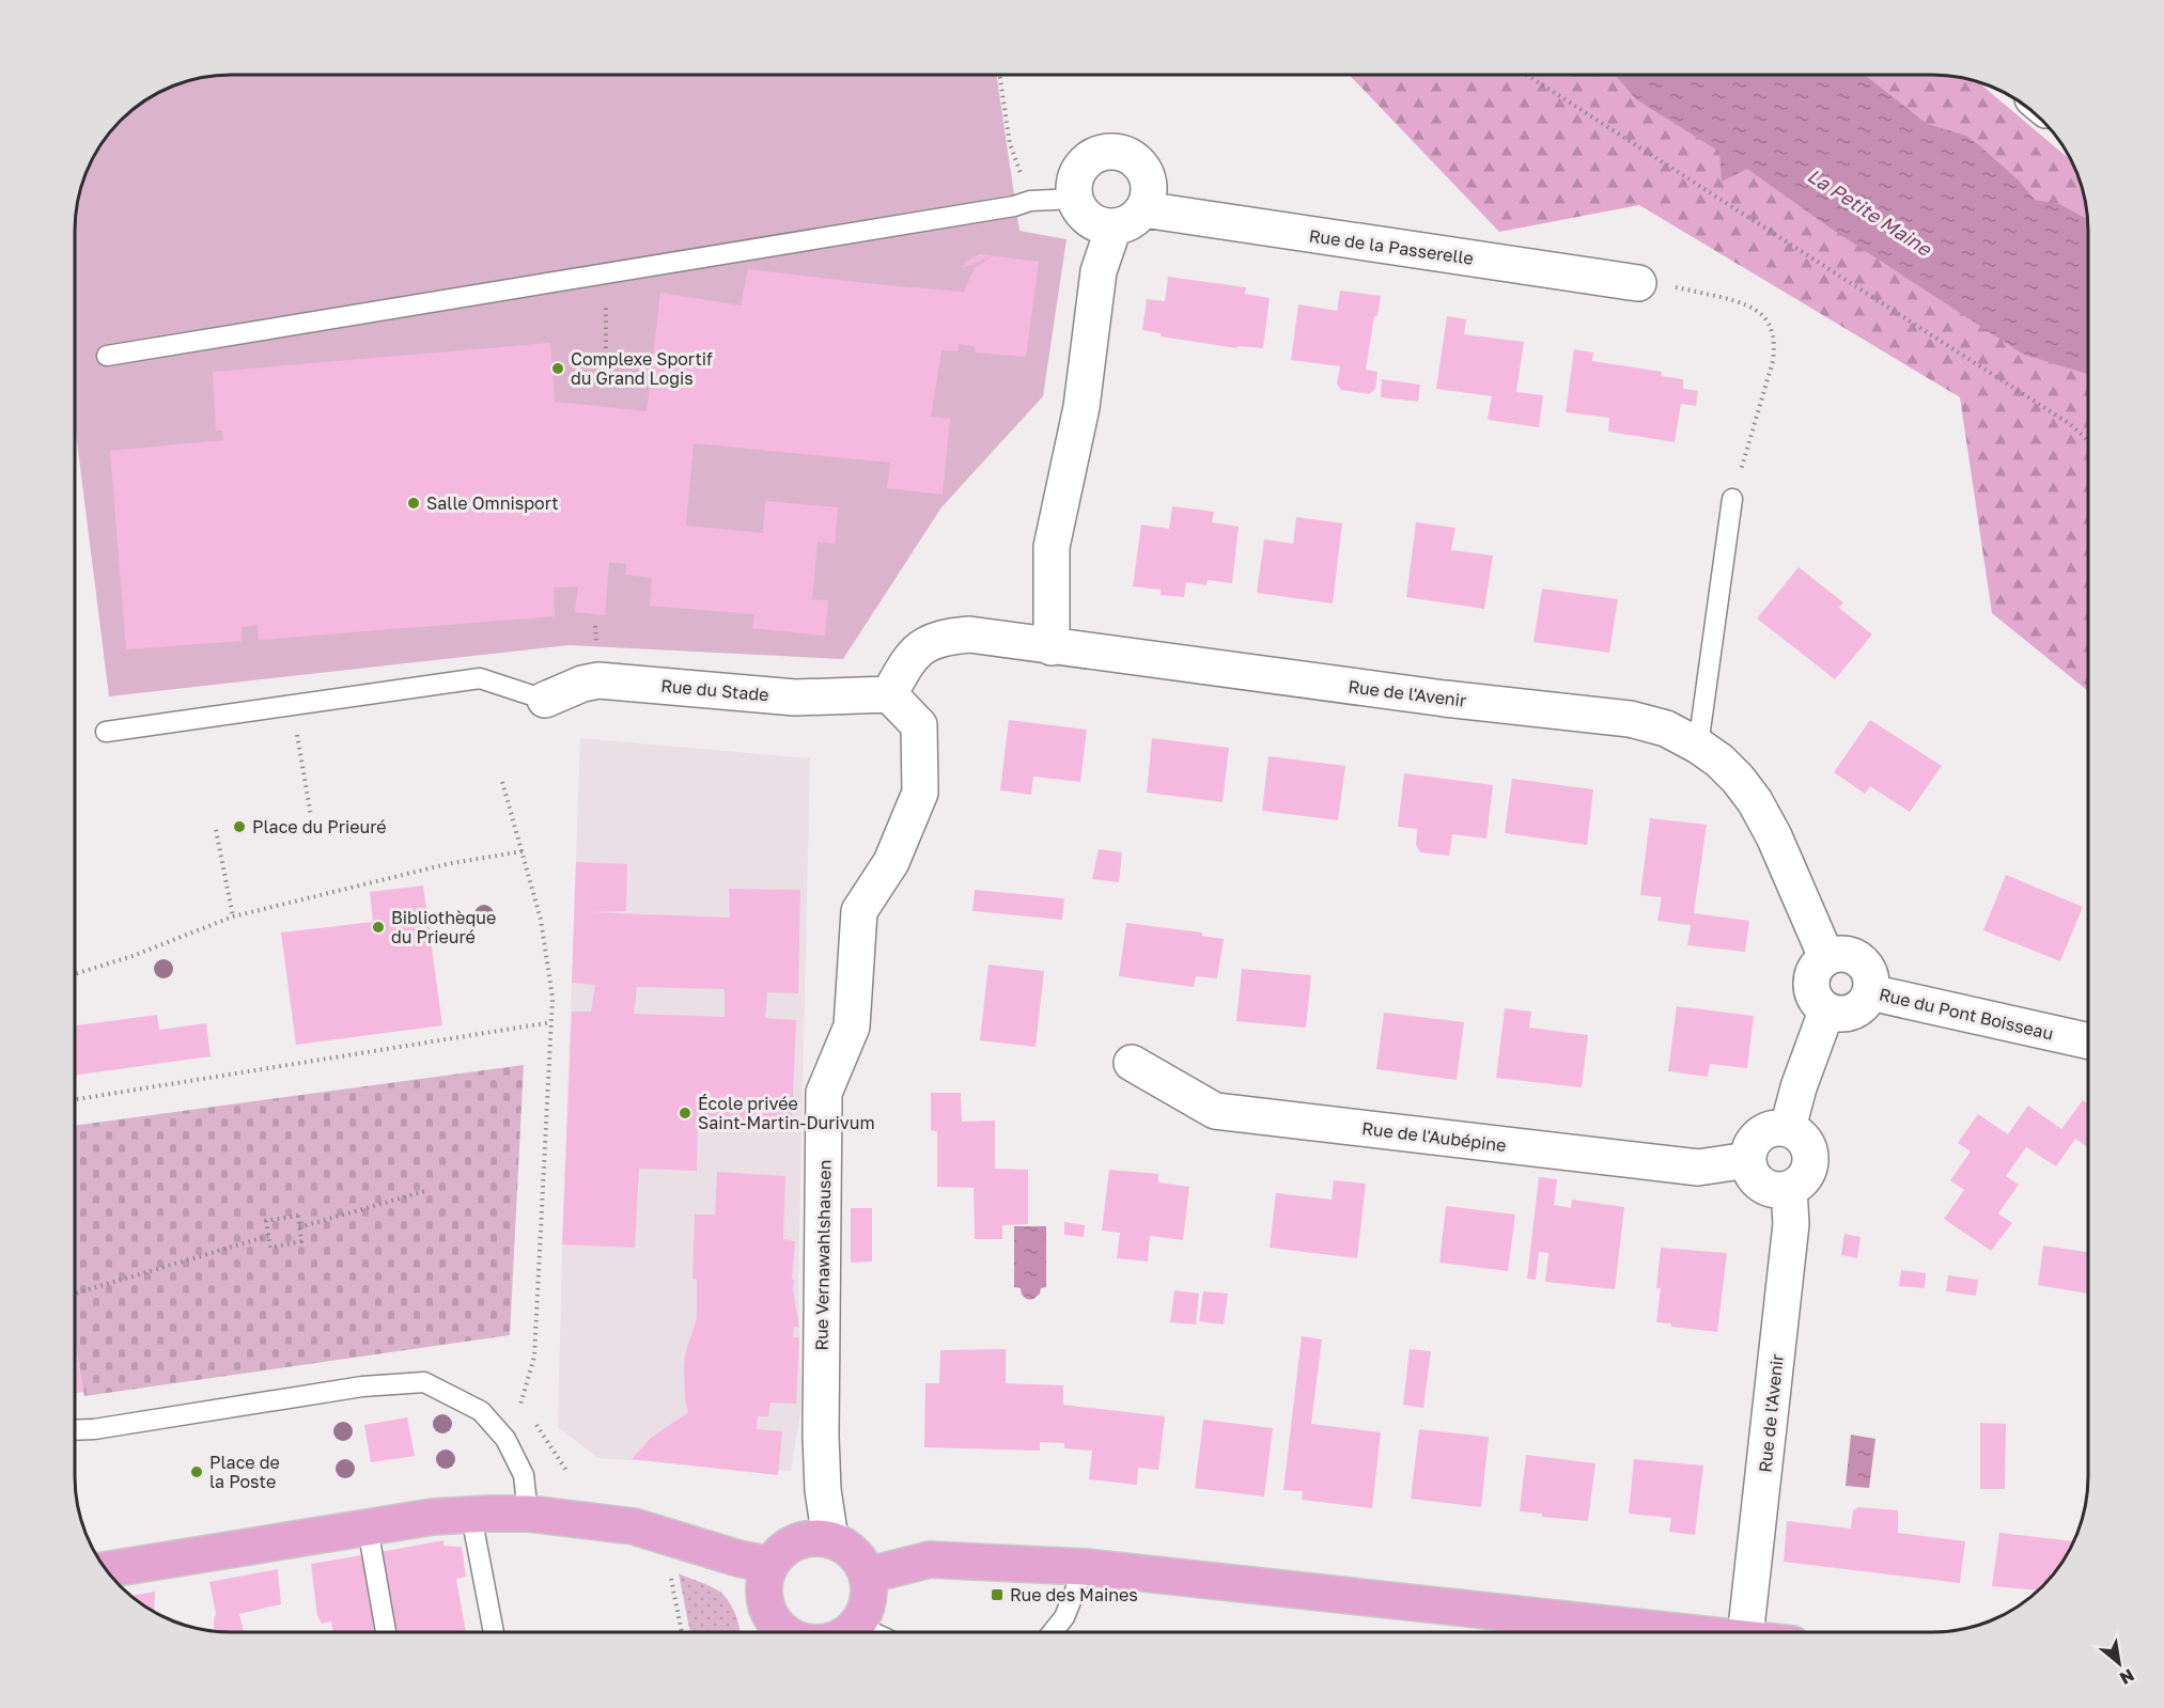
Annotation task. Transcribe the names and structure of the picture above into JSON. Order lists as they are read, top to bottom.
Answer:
{
  "streets": {
    "street": [
      "Rue de la Passerelle",
      "Rue du Stade",
      "Rue de l'Avenir",
      "Rue du Pont Boisseau",
      "Rue de l'Aubépine",
      "Rue Vernawahlshausen"
    ]
  },
  "crossings": [
    ["Rue du Stade", "Rue de l'Avenir"],
    ["Rue du Stade", "Rue Vernawahlshausen"],
    ["Rue de l'Avenir", "Rue du Pont Boisseau"],
    ["Rue de l'Avenir", "Rue de l'Aubépine"],
    ["Rue de l'Avenir", "Rue Vernawahlshausen"]
  ],
  "water": ["La Petite Maine"],
  "places": {
    "other": [
      "Complexe Sportif du Grand Logis",
      "Salle Omnisport",
      "Place du Prieuré",
      "Bibliothèque du Prieuré",
      "École privée Saint-Martin-Durivum",
      "Place de la Poste"
    ],
    "transit": ["Rue des Maines"]
  },
  "north": "bottom right"
}
